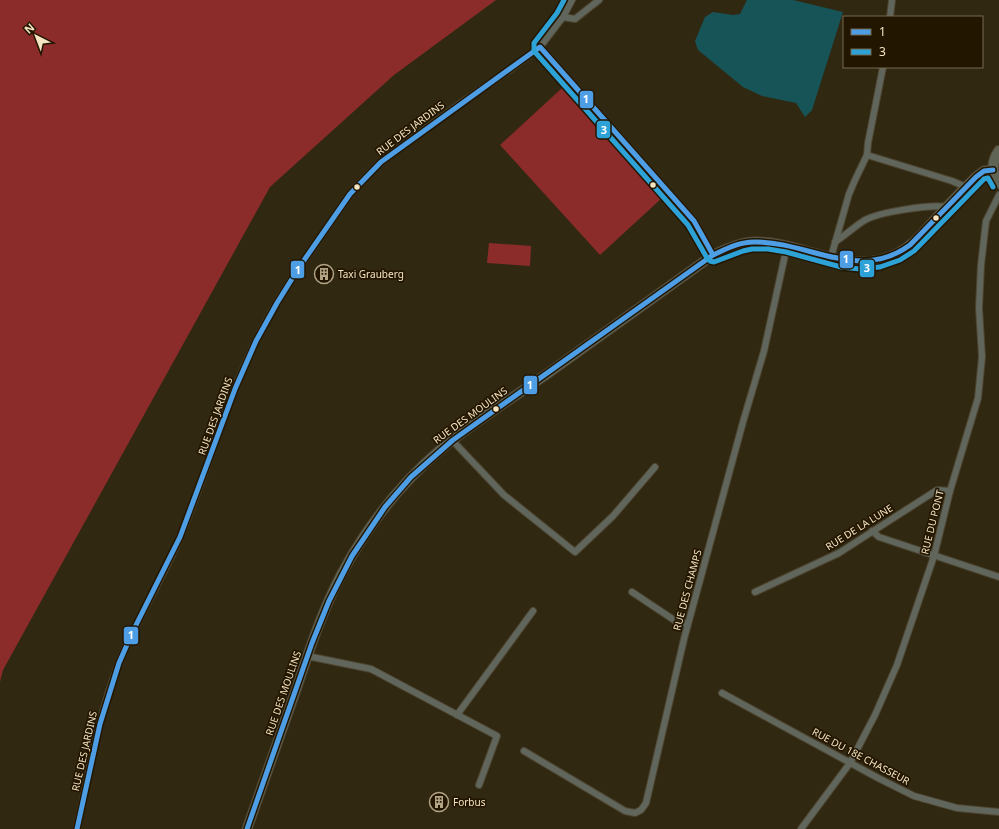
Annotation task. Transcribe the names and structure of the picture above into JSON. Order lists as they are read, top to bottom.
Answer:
{
  "streets": {
    "main road": ["RUE DES MOULINS"],
    "street": [
      "RUE DES JARDINS",
      "RUE DU PONT",
      "RUE DE LA LUNE",
      "RUE DES CHAMPS",
      "RUE DU 18E CHASSEUR"
    ]
  },
  "crossings": [
    ["RUE DES MOULINS", "RUE DES CHAMPS"],
    ["RUE DU PONT", "RUE DE LA LUNE"],
    ["RUE DU PONT", "RUE DU 18E CHASSEUR"]
  ],
  "places": {
    "building": ["Taxi Grauberg", "Forbus"]
  },
  "lines": ["transit line 3", "transit line 1"],
  "legend": ["1", "3"],
  "north": "top left"
}
